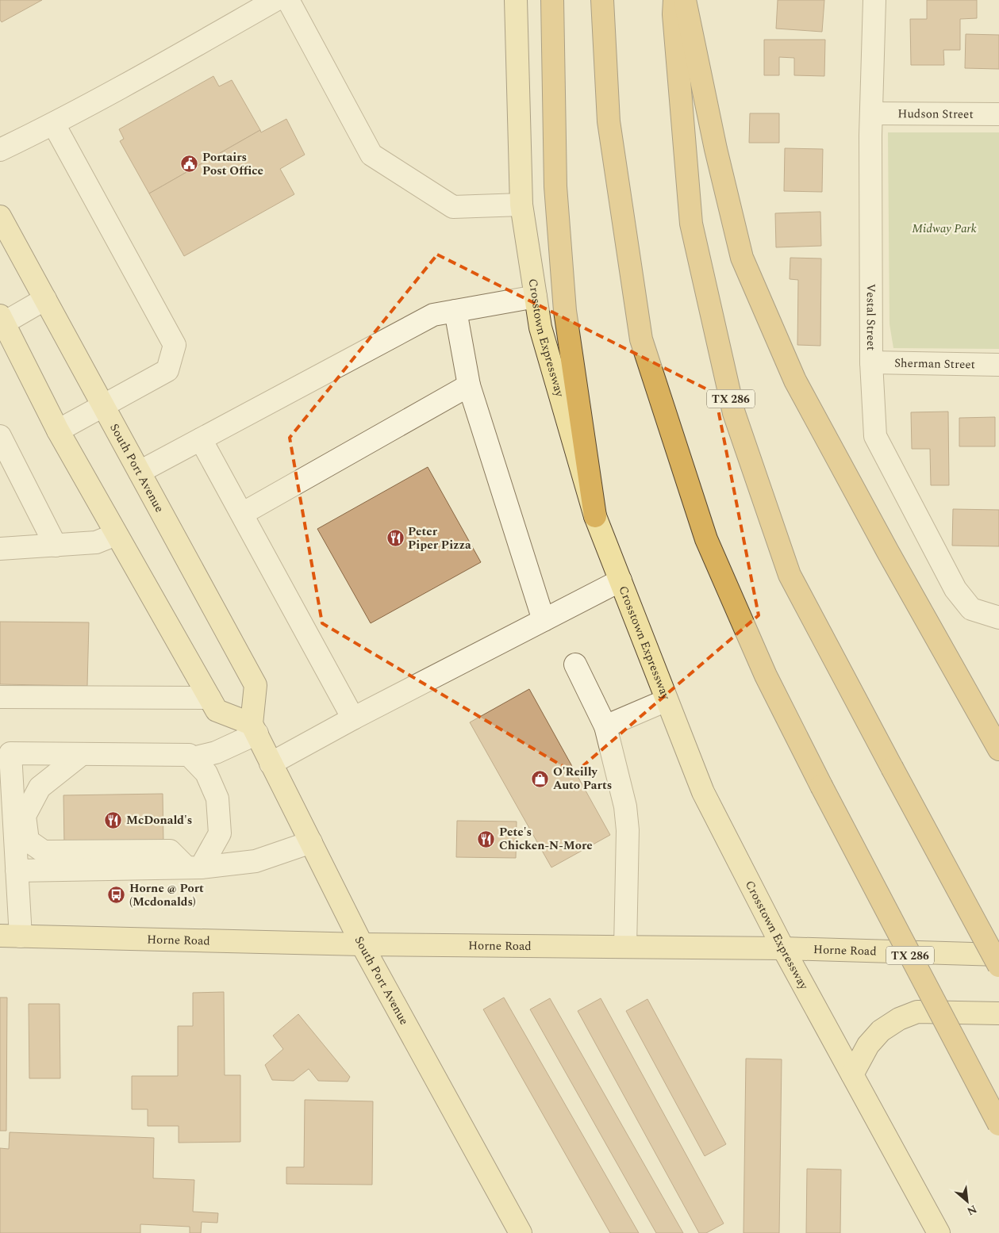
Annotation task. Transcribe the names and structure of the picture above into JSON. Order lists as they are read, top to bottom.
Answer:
{
  "streets": {
    "highway": ["TX 286"],
    "main road": ["Crosstown Expressway", "South Port Avenue", "Horne Road"],
    "street": ["Hudson Street", "Vestal Street", "Sherman Street"]
  },
  "crossings": [
    ["Hudson Street", "Vestal Street"],
    ["Vestal Street", "Sherman Street"],
    ["Crosstown Expressway", "Horne Road"],
    ["South Port Avenue", "Horne Road"]
  ],
  "parks": ["Midway Park"],
  "places": {
    "public building": ["Portairs Post Office"],
    "restaurant": ["Peter Piper Pizza", "McDonald's", "Pete's Chicken-N-More"],
    "shop": ["O'Reilly Auto Parts"],
    "bus stop": ["Horne @ Port (Mcdonalds)"]
  },
  "north": "bottom right"
}
